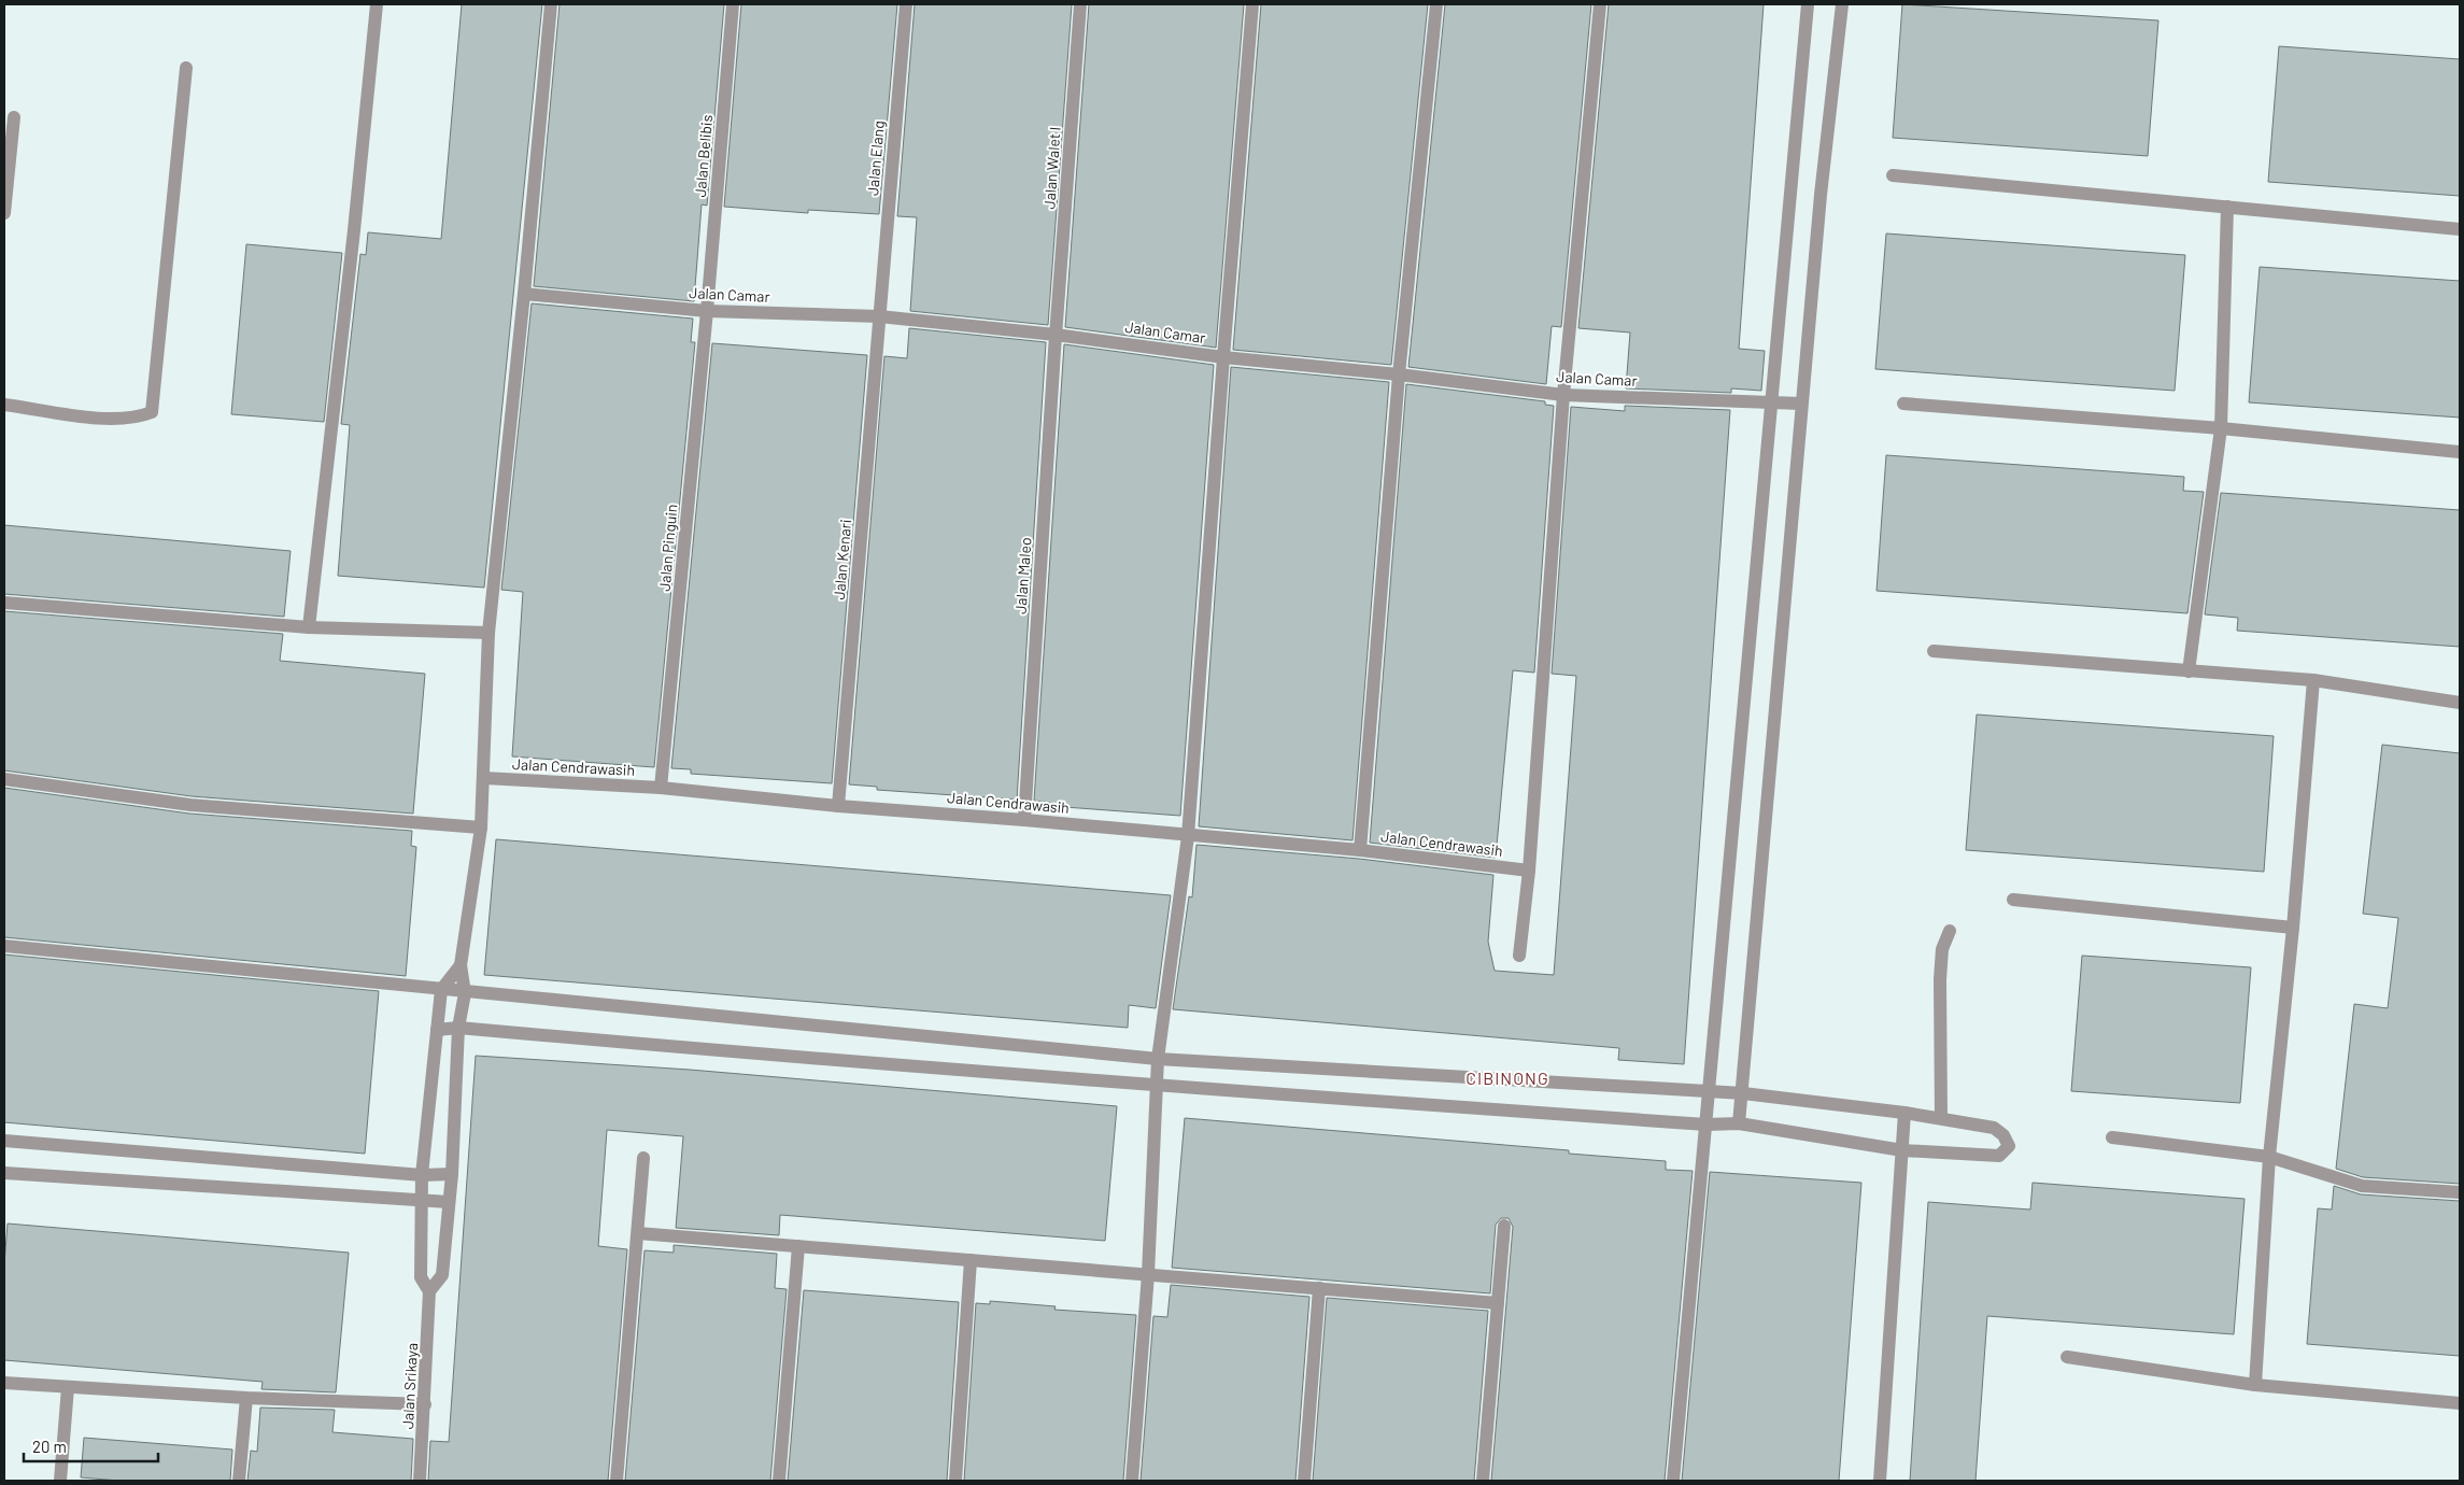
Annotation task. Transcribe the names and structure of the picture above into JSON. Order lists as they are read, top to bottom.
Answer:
{
  "streets": {
    "street": [
      "Jalan Belibis",
      "Jalan Elang",
      "Jalan Walet I",
      "Jalan Camar",
      "Jalan Pinguin",
      "Jalan Kenari",
      "Jalan Maleo",
      "Jalan Cendrawasih",
      "Jalan Srikaya"
    ]
  },
  "crossings": [
    ["Jalan Belibis", "Jalan Camar"],
    ["Jalan Belibis", "Jalan Pinguin"],
    ["Jalan Elang", "Jalan Camar"],
    ["Jalan Elang", "Jalan Kenari"],
    ["Jalan Walet I", "Jalan Camar"],
    ["Jalan Walet I", "Jalan Maleo"],
    ["Jalan Camar", "Jalan Pinguin"],
    ["Jalan Camar", "Jalan Kenari"],
    ["Jalan Camar", "Jalan Maleo"],
    ["Jalan Pinguin", "Jalan Cendrawasih"],
    ["Jalan Kenari", "Jalan Cendrawasih"],
    ["Jalan Maleo", "Jalan Cendrawasih"]
  ],
  "districts": ["CIBINONG"],
  "scale_bar": "20 m"
}
